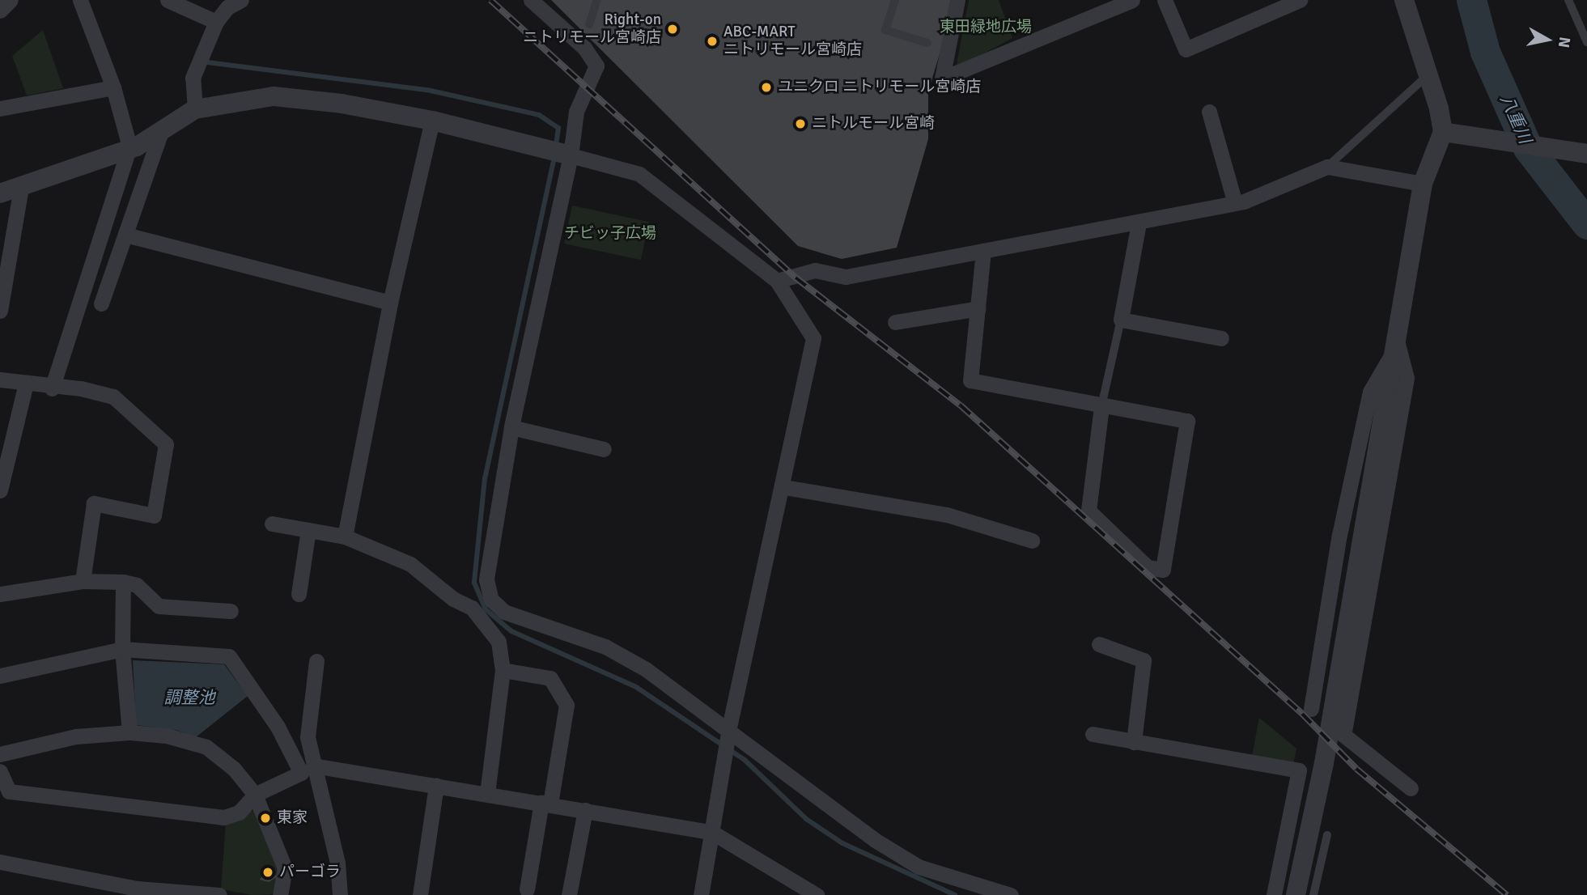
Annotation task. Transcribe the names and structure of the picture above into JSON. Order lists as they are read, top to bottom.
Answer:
{
  "water": ["八重川", "調整池"],
  "parks": ["東田緑地広場", "チビッ子広場"],
  "places": [
    "Right-on ニトリモール宮崎店",
    "ABC-MART ニトリモール宮崎店",
    "ユニクロ ニトリモール宮崎店",
    "ニトルモール宮崎",
    "東家",
    "パーゴラ"
  ],
  "north": "right"
}
